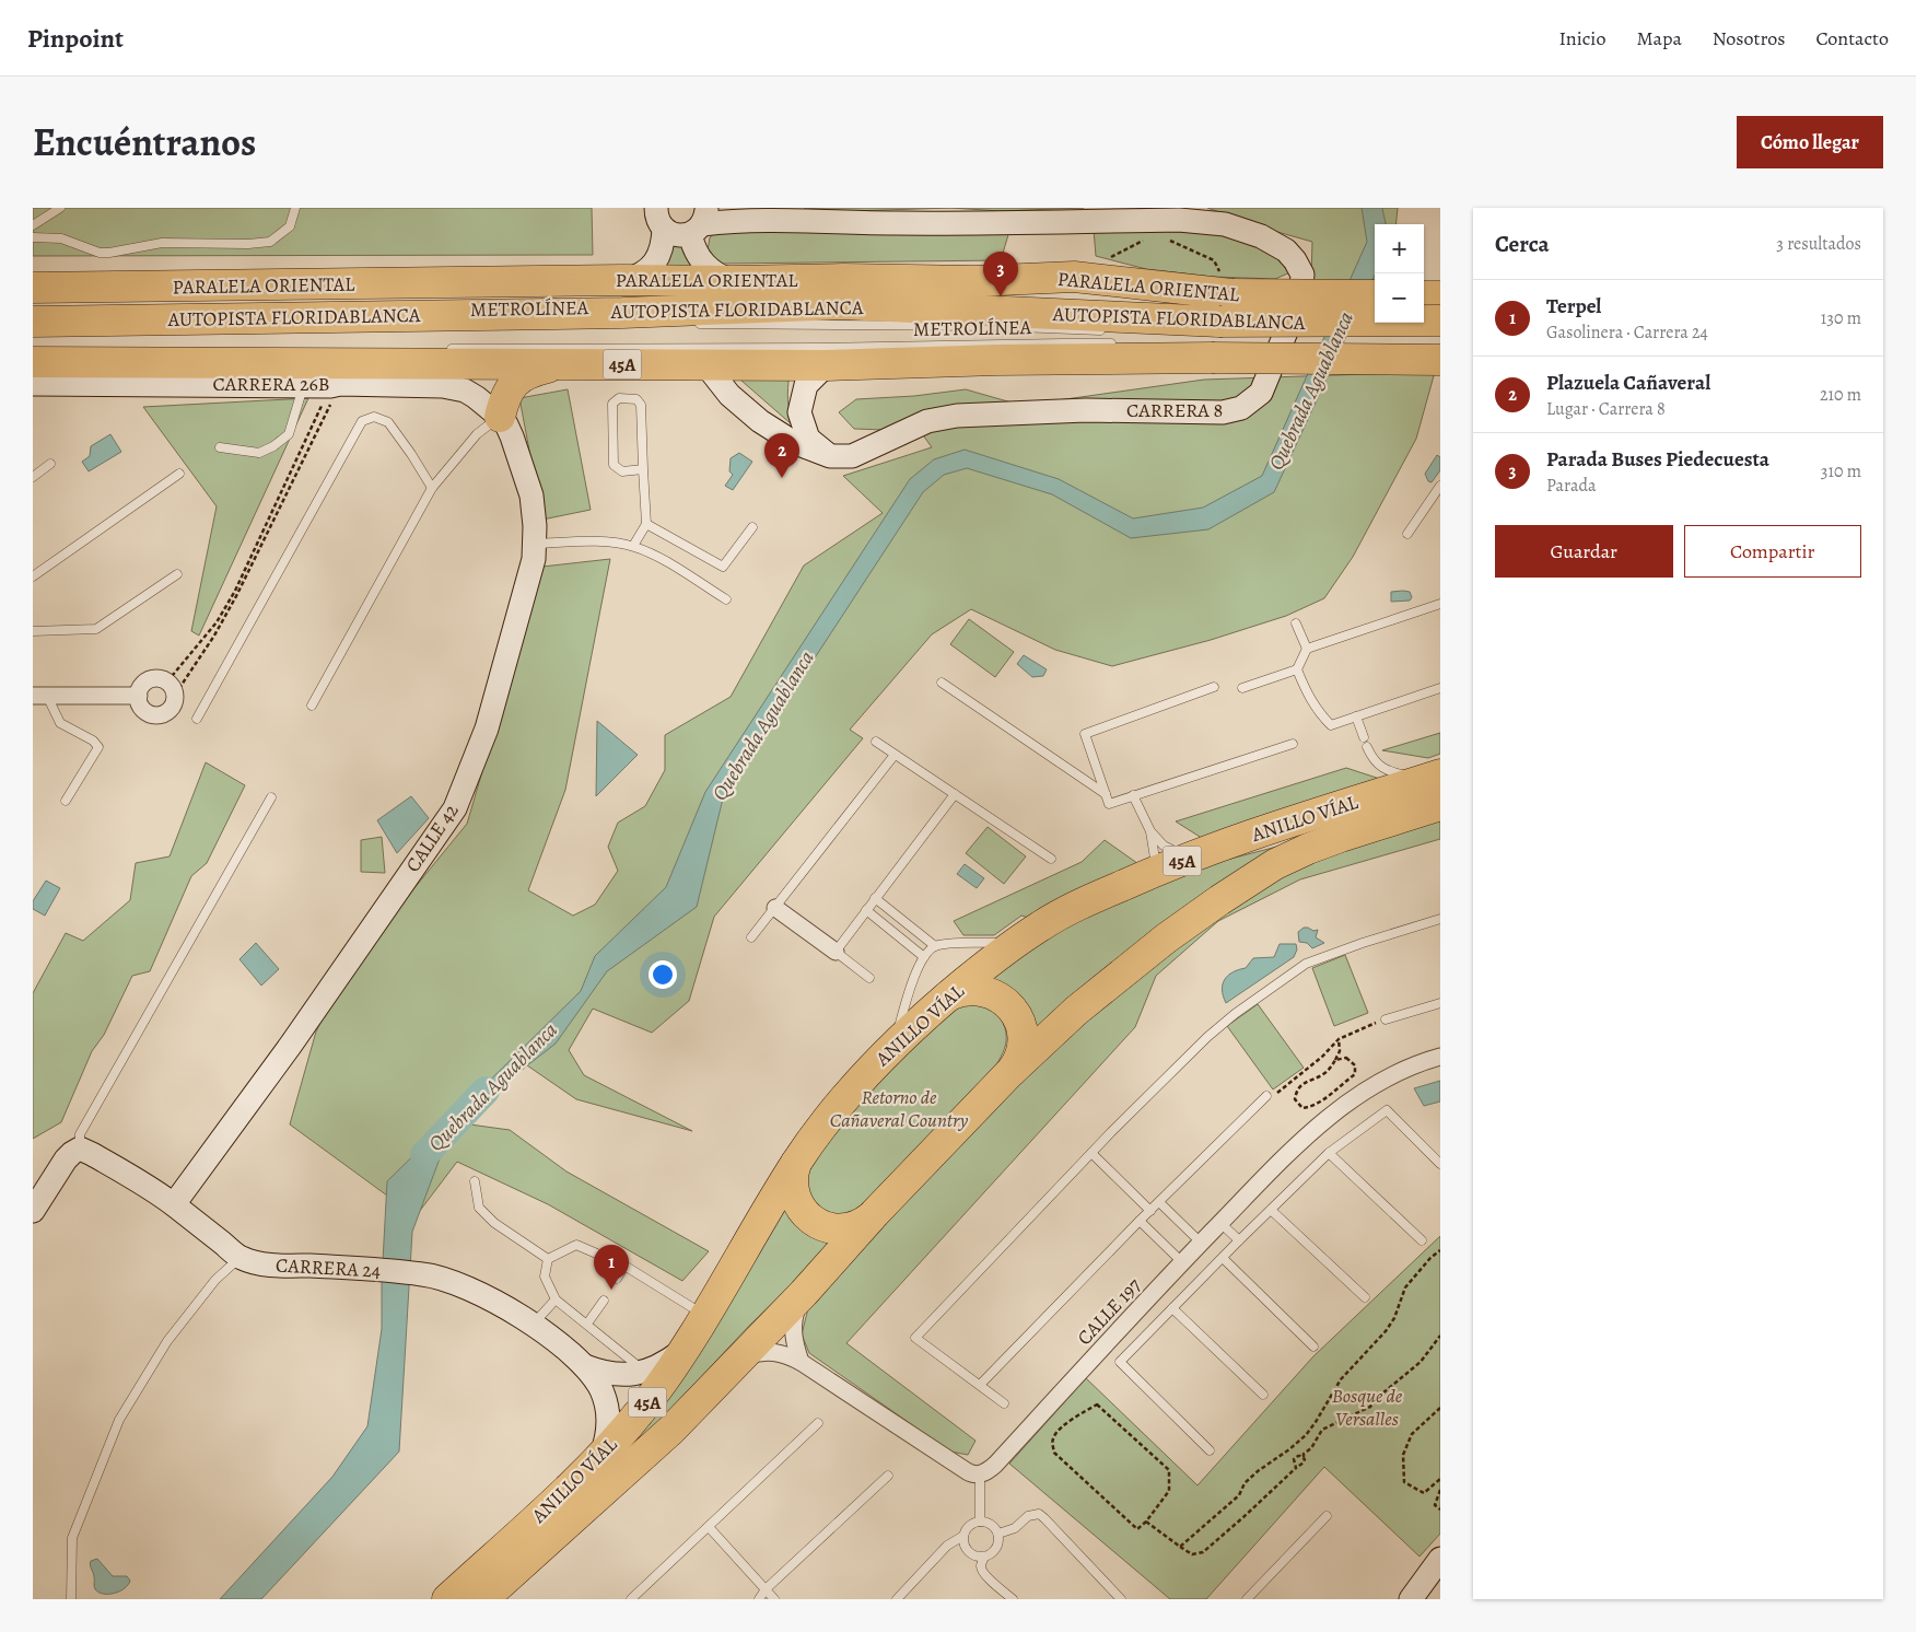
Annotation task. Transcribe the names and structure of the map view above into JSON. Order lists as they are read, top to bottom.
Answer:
{
  "streets": {
    "highway": [
      "PARALELA ORIENTAL",
      "AUTOPISTA FLORIDABLANCA",
      "45A",
      "ANILLO VÍAL"
    ],
    "street": [
      "CARRERA 26B",
      "CARRERA 8",
      "CALLE 42",
      "CARRERA 24",
      "CALLE 197"
    ],
    "lane": ["METROLÍNEA"]
  },
  "crossings": [
    ["AUTOPISTA FLORIDABLANCA", "CARRERA 8"],
    ["CARRERA 26B", "CALLE 42"],
    ["ANILLO VÍAL", "CARRERA 24"],
    ["CALLE 42", "CARRERA 24"]
  ],
  "water": ["Quebrada Aguablanca"],
  "parks": ["Retorno de Cañaveral Country", "Bosque de Versalles"],
  "page": {
    "header": "Pinpoint",
    "nav": [
      "Inicio",
      "Mapa",
      "Nosotros",
      "Contacto"
    ],
    "title": "Encuéntranos",
    "buttons": [
      "Cómo llegar",
      ["Guardar", "Compartir"]
    ],
    "heading": ["Cerca", "3 resultados"],
    "map_buttons": ["+", "−"],
    "pins": ["3", "2", "1"],
    "list": [
      {
        "mark": "1",
        "name": "Terpel",
        "note": "Gasolinera · Carrera 24",
        "value": "130 m"
      },
      {
        "mark": "2",
        "name": "Plazuela Cañaveral",
        "note": "Lugar · Carrera 8",
        "value": "210 m"
      },
      {
        "mark": "3",
        "name": "Parada Buses Piedecuesta",
        "note": "Parada",
        "value": "310 m"
      }
    ]
  }
}
